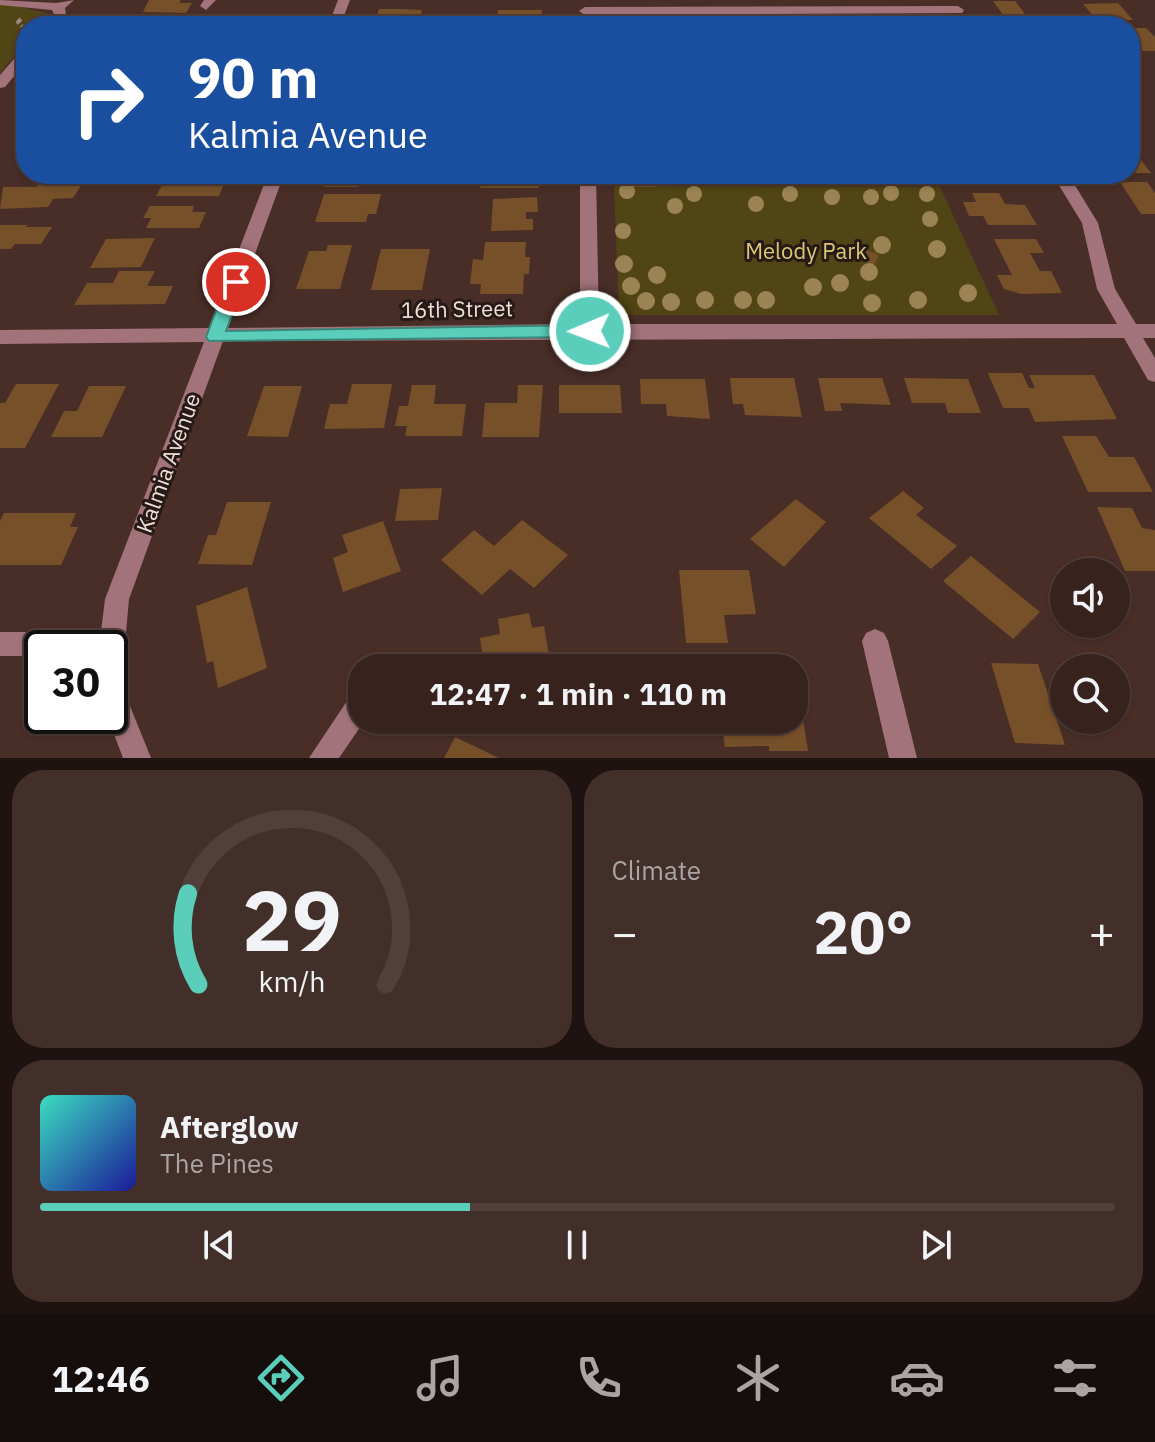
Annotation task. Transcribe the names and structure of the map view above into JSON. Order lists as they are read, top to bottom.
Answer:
{
  "streets": {
    "street": ["16th Street", "Kalmia Avenue"]
  },
  "crossings": [
    ["16th Street", "Kalmia Avenue"]
  ],
  "parks": ["Melody Park"],
  "page": {
    "turn": ["90 m", "Kalmia Avenue"],
    "limit": "30",
    "trip": "12:47 · 1 min · 110 m",
    "tile": "Climate",
    "heat": ["−", "20°", "+"],
    "song": ["Afterglow", "The Pines"],
    "tabs": "12:46",
    "gauge": ["29", "km/h"]
  }
}
